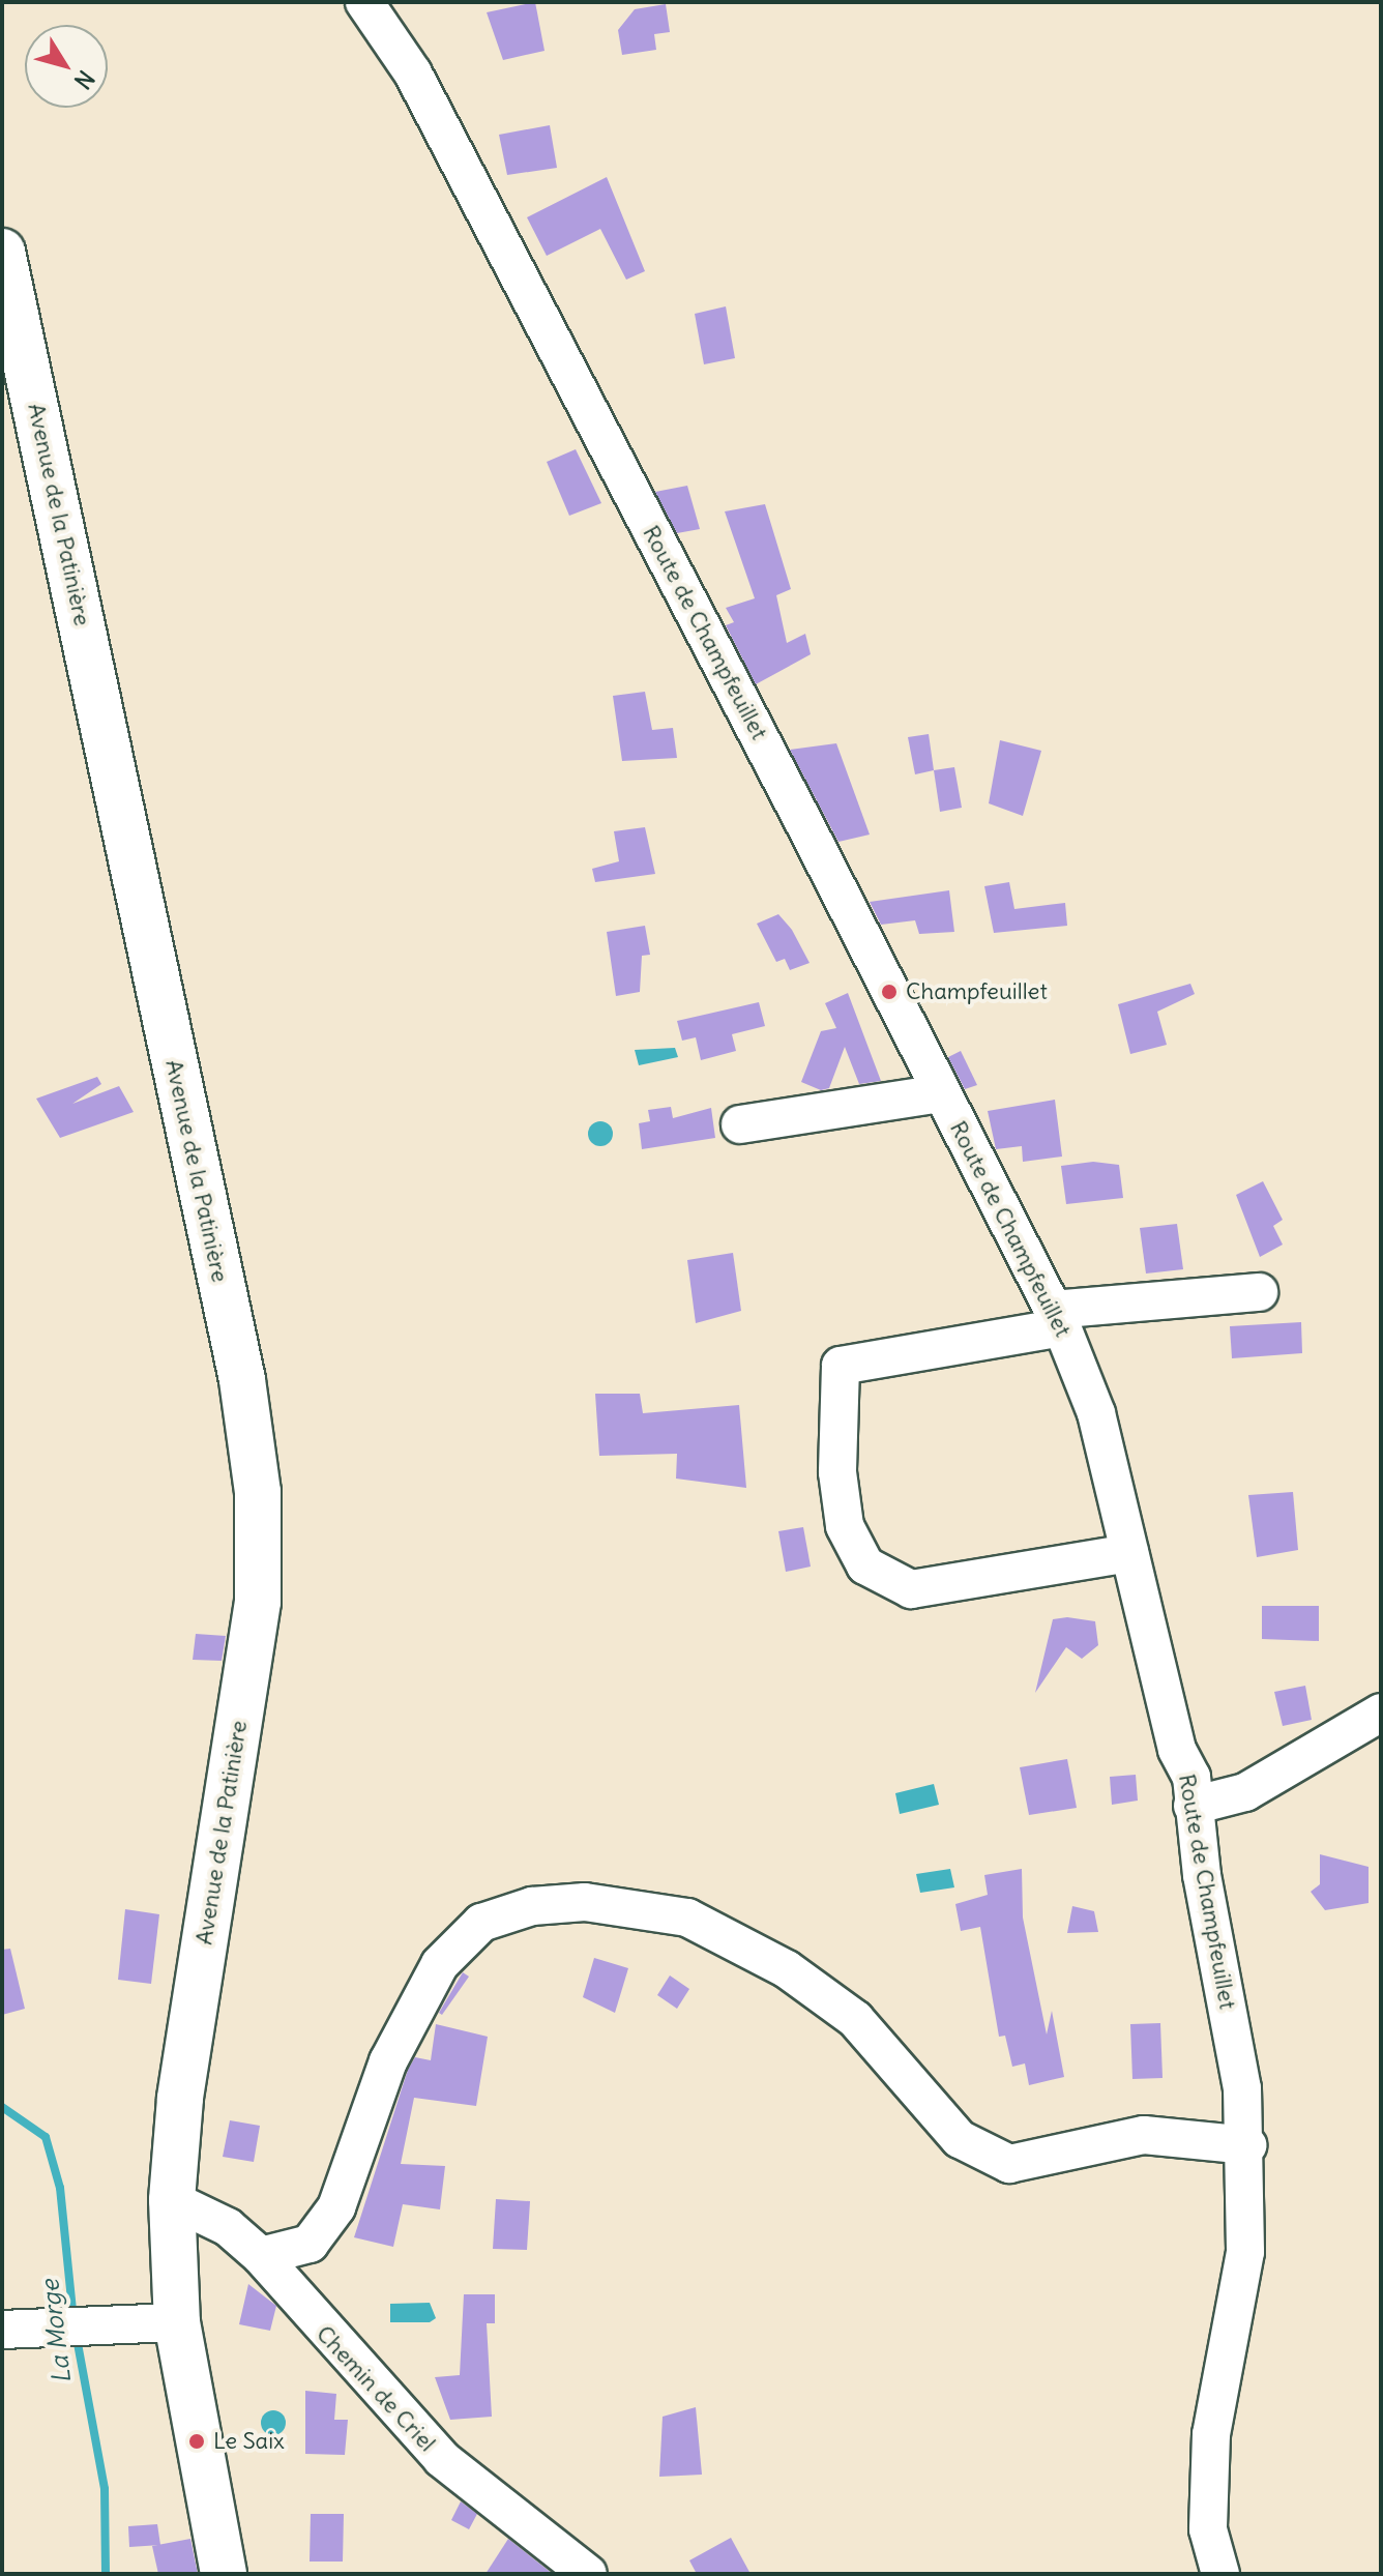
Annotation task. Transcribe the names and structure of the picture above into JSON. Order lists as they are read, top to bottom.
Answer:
{
  "streets": {
    "main road": ["Avenue de la Patinière"],
    "street": ["Route de Champfeuillet", "Chemin de Criel"]
  },
  "crossings": [
    ["Avenue de la Patinière", "Chemin de Criel"]
  ],
  "water": ["La Morge"],
  "places": ["Champfeuillet", "Le Saix"],
  "north": "bottom right"
}
